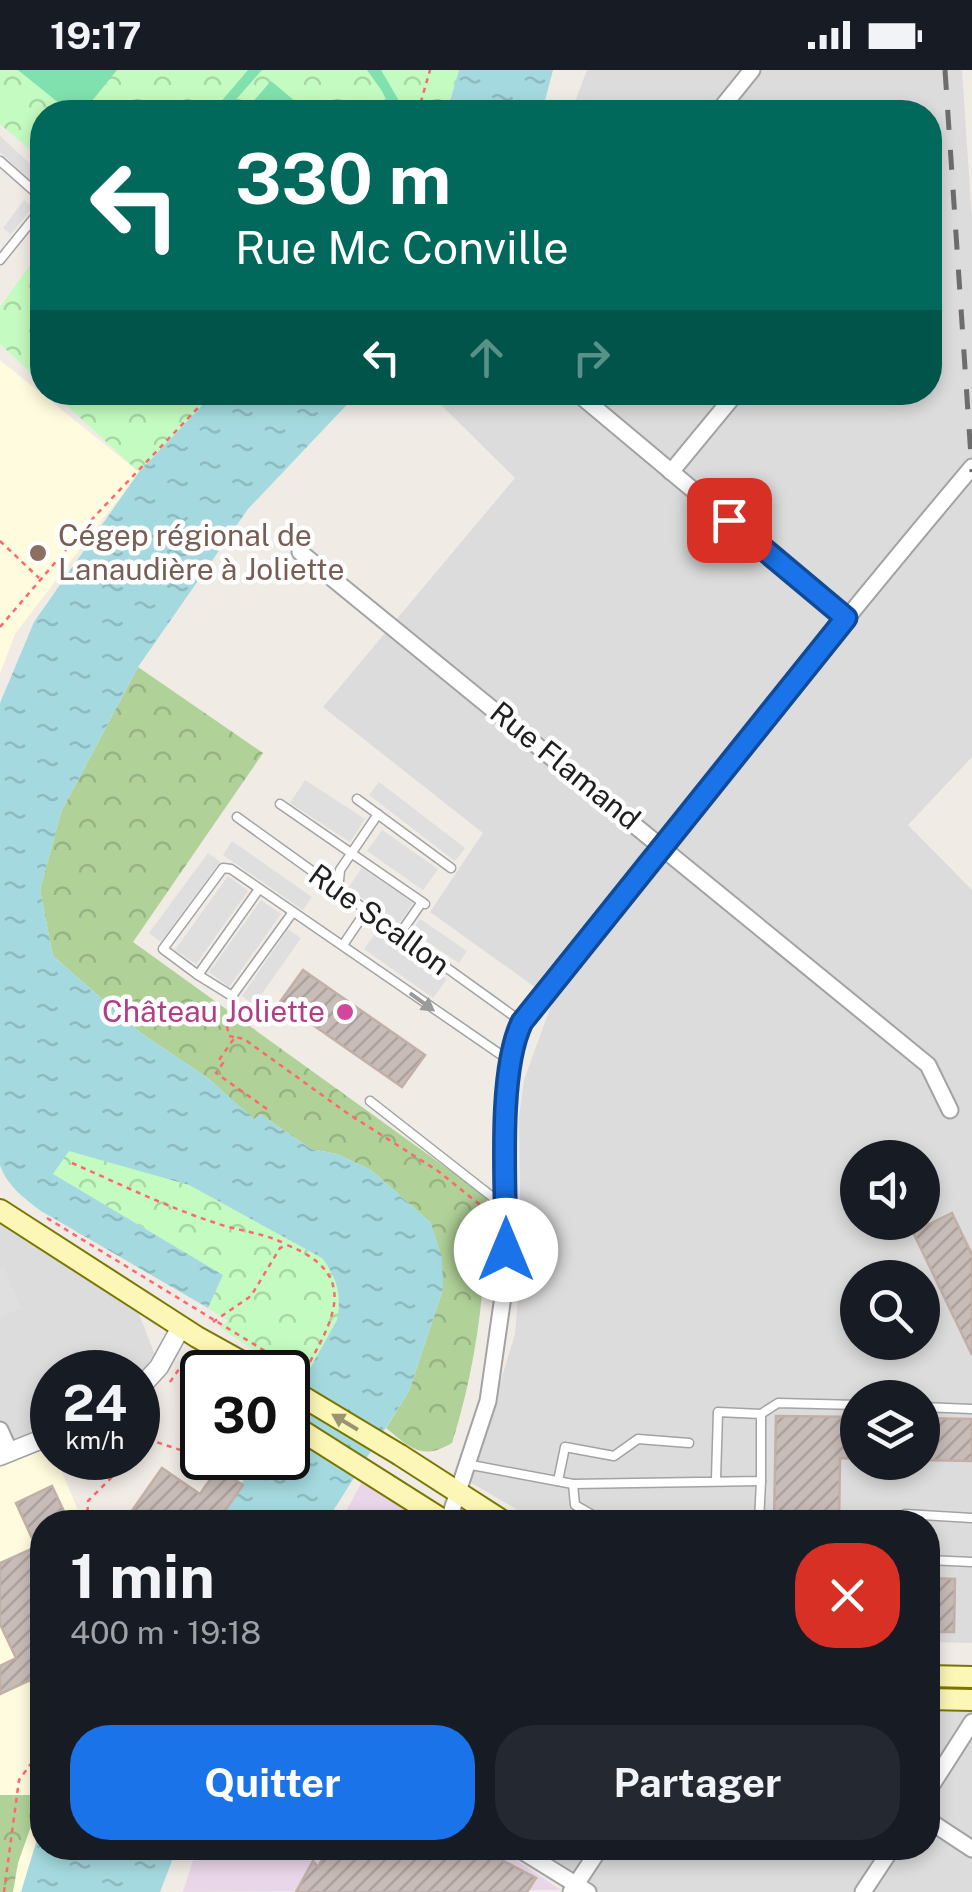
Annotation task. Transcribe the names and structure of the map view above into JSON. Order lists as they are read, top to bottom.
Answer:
{
  "streets": {
    "street": ["Rue Flamand"],
    "lane": ["Rue Scallon"]
  },
  "places": ["Cégep régional de Lanaudière à Joliette", "Château Joliette"],
  "page": {
    "status": "19:17",
    "turn": ["330 m", "Rue Mc Conville"],
    "speed": "24 km/h",
    "limit": "30",
    "heading": ["1 min", "400 m · 19:18"],
    "buttons": ["Quitter", "Partager"]
  }
}
